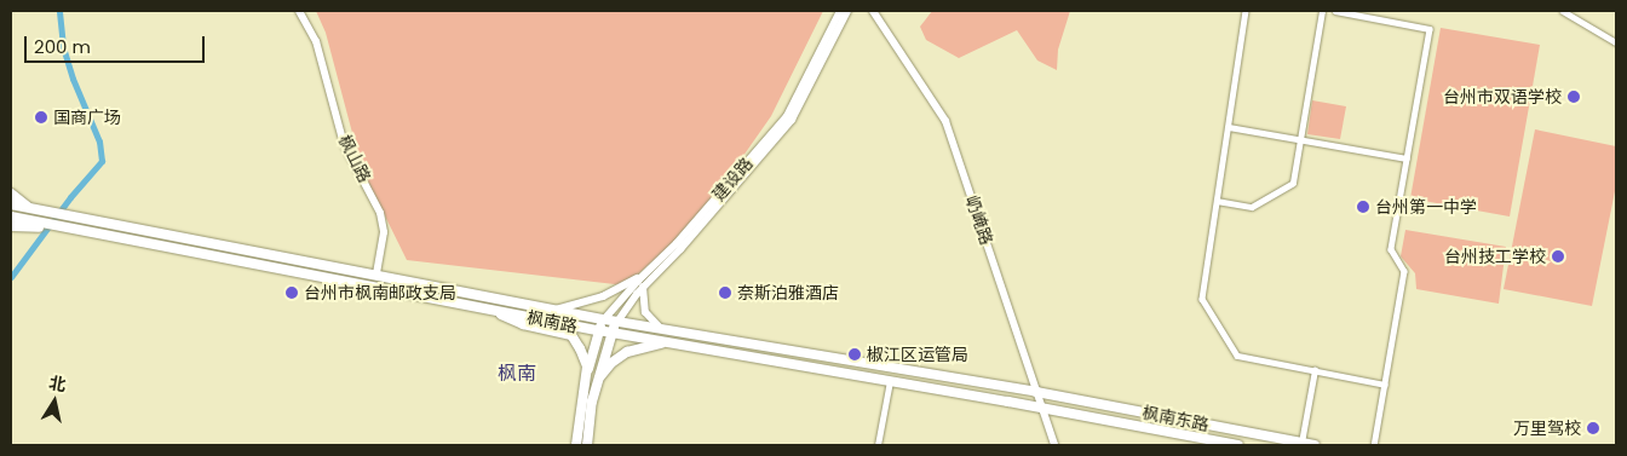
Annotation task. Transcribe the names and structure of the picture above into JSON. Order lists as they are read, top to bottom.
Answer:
{
  "streets": {
    "main road": [
      "枫山路",
      "建设路",
      "屷崦路",
      "枫南路",
      "枫南东路"
    ]
  },
  "crossings": [
    ["枫山路", "枫南路"],
    ["建设路", "枫南路"],
    ["屷崦路", "枫南路"],
    ["屷崦路", "枫南东路"],
    ["枫南路", "枫南东路"]
  ],
  "districts": ["枫南"],
  "places": [
    "台州市双语学校",
    "国商广场",
    "台州第一中学",
    "台州技工学校",
    "台州市枫南邮政支局",
    "奈斯泊雅酒店",
    "椒江区运管局",
    "万里驾校"
  ],
  "scale_bar": "200 m",
  "north": "top"
}
